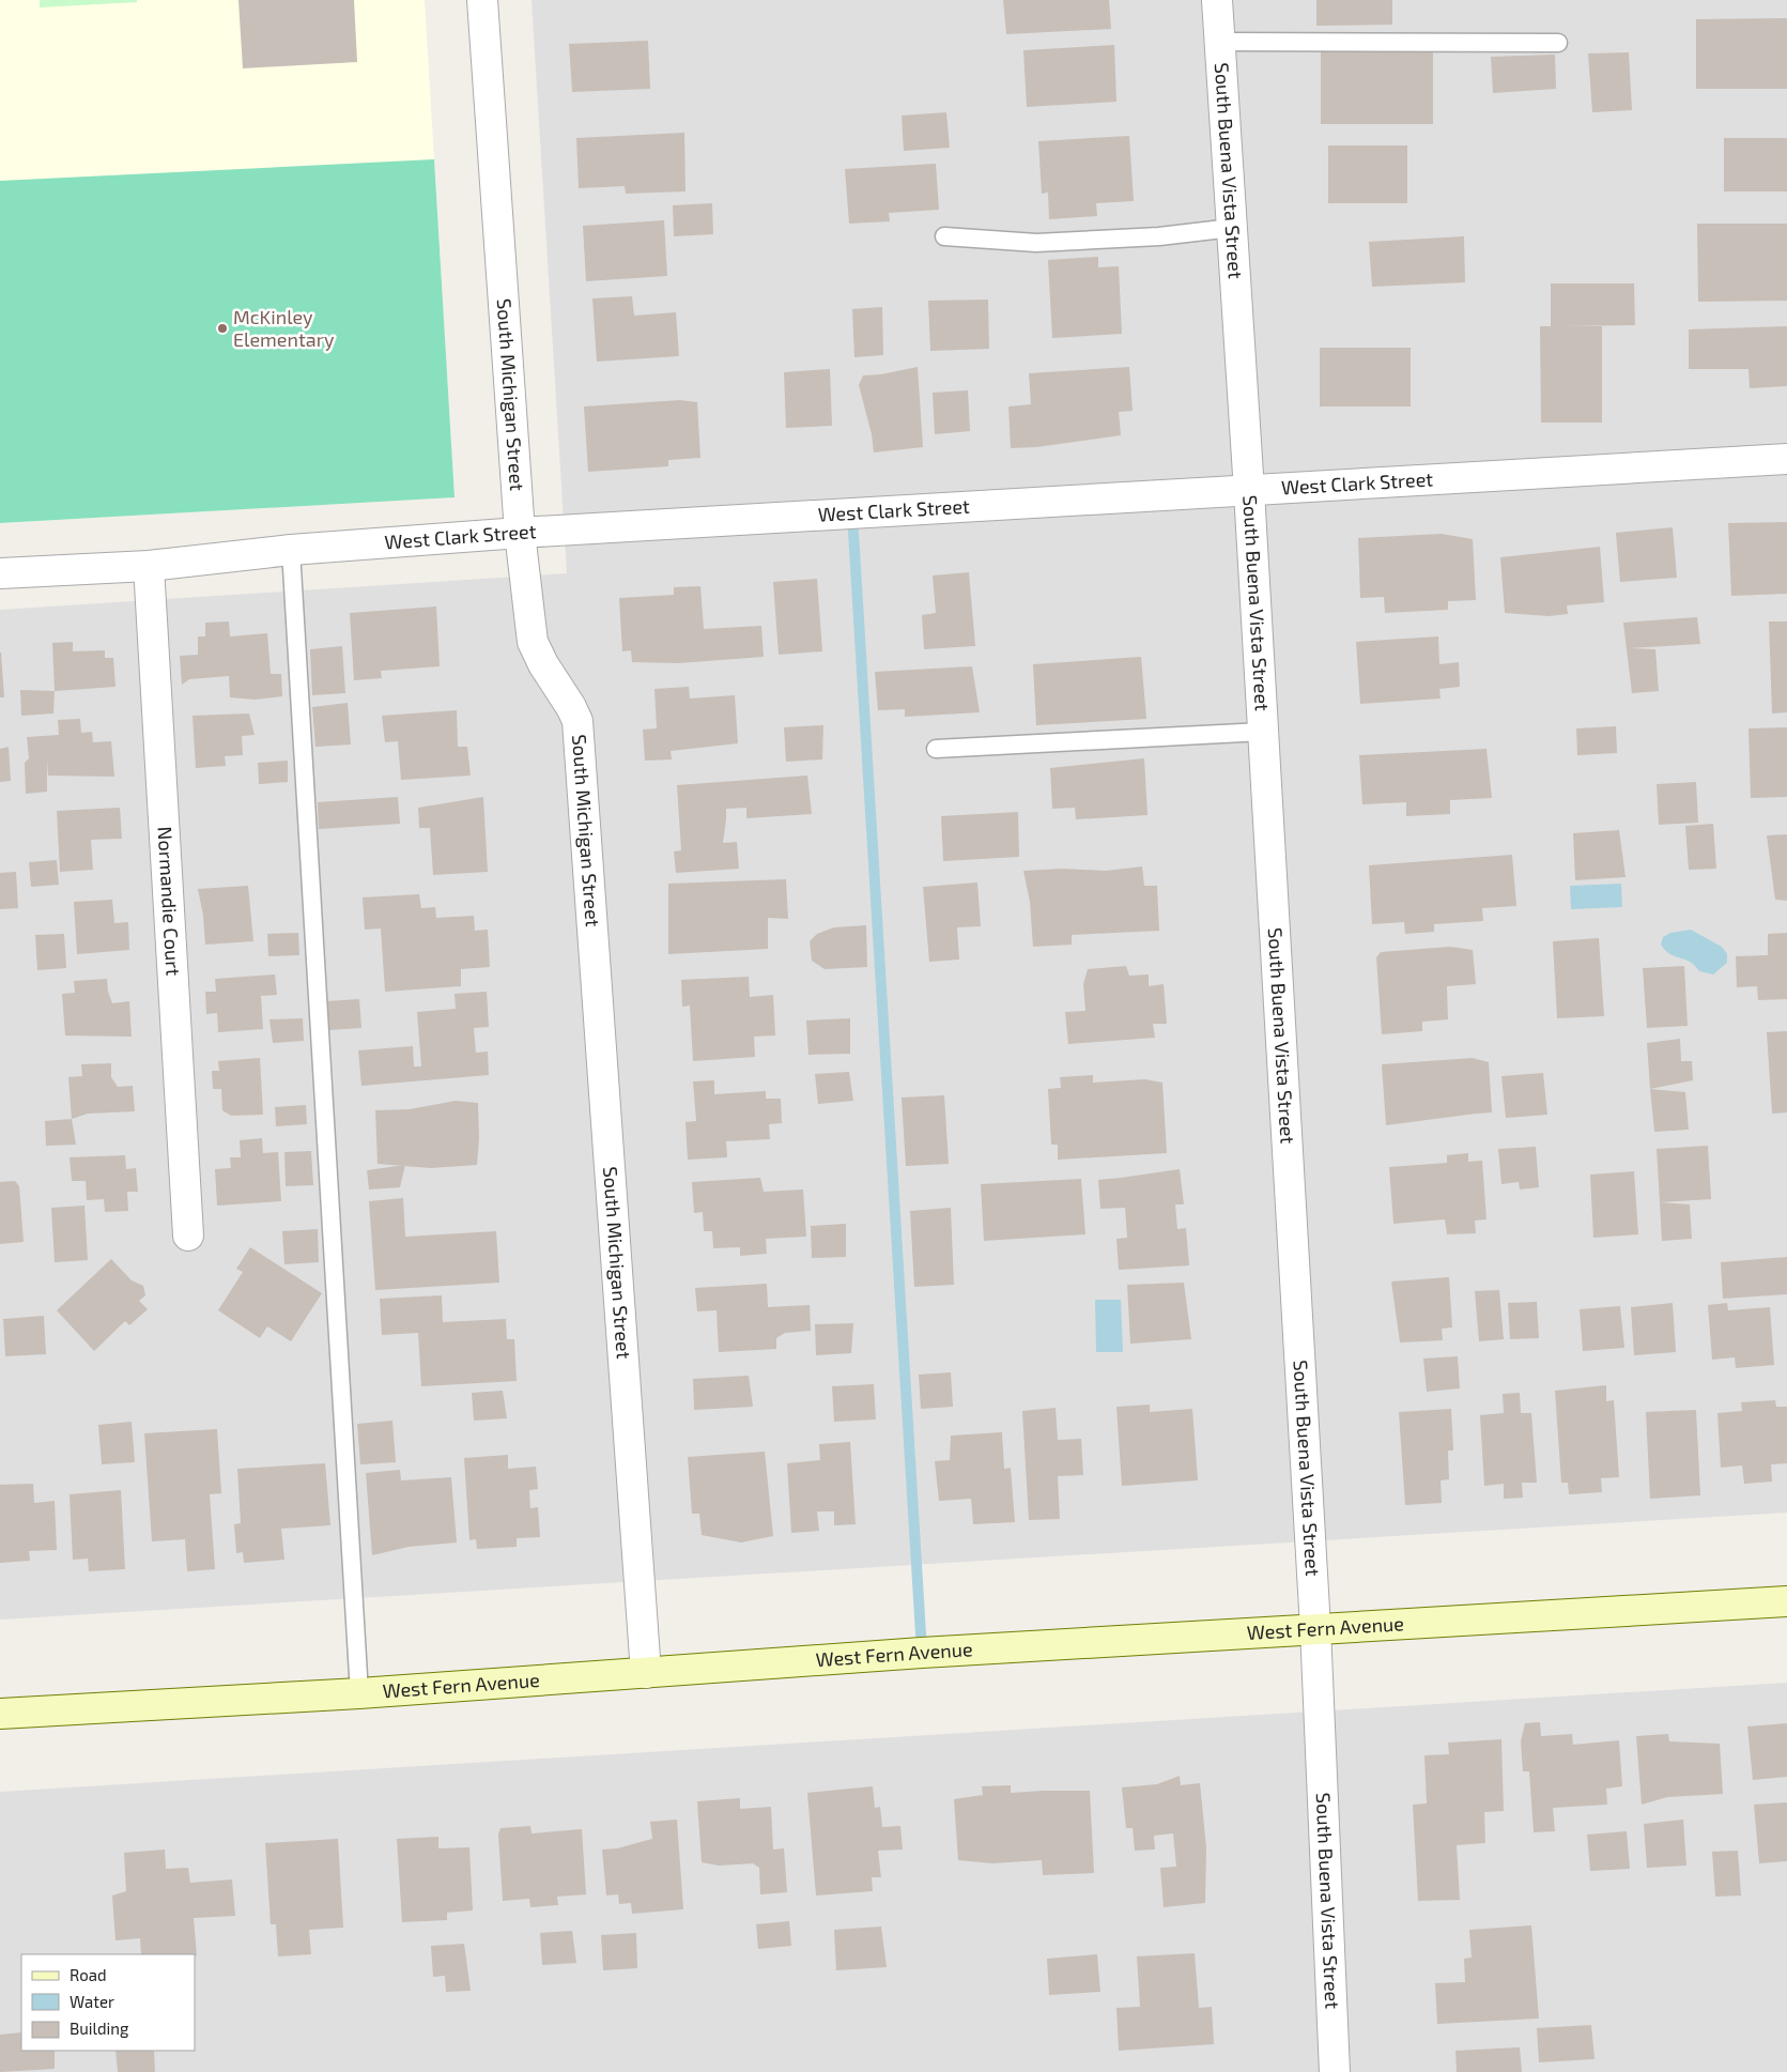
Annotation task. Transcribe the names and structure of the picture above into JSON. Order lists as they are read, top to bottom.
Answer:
{
  "streets": {
    "street": [
      "South Buena Vista Street",
      "South Michigan Street",
      "West Clark Street",
      "Normandie Court",
      "West Fern Avenue"
    ]
  },
  "crossings": [
    ["South Buena Vista Street", "West Clark Street"],
    ["South Buena Vista Street", "West Fern Avenue"],
    ["South Michigan Street", "West Clark Street"],
    ["South Michigan Street", "West Fern Avenue"],
    ["West Clark Street", "Normandie Court"]
  ],
  "places": ["McKinley Elementary"],
  "legend": ["Road", "Water", "Building"]
}
